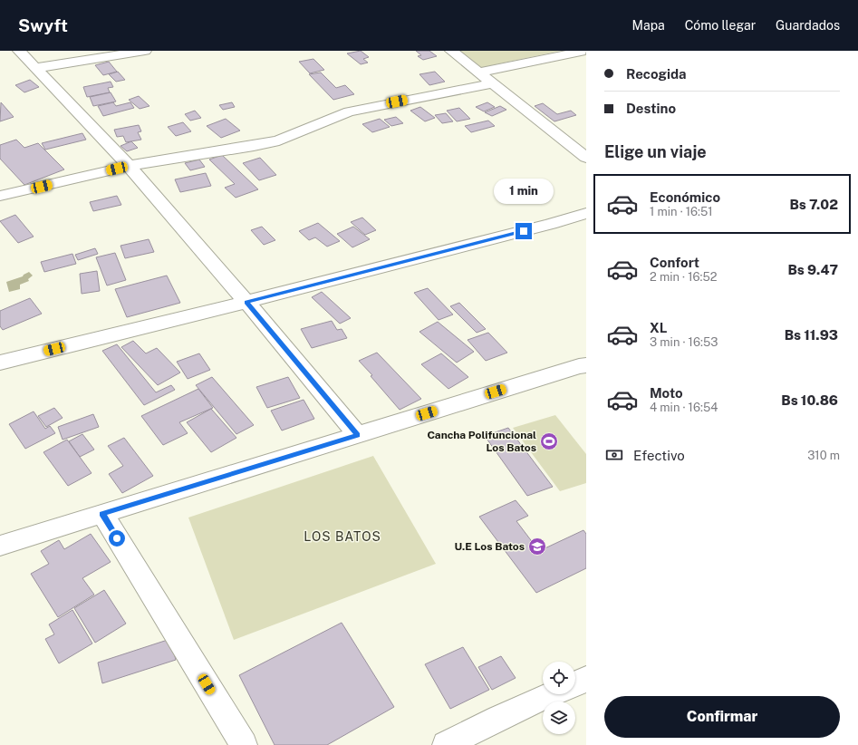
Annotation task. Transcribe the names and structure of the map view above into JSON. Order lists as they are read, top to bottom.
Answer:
{
  "districts": ["LOS BATOS"],
  "places": {
    "sports": ["Cancha Polifuncional Los Batos"],
    "school or university": ["U.E Los Batos"]
  },
  "page": {
    "header": "Swyft",
    "nav": ["Mapa", "Cómo llegar", "Guardados"],
    "banner": ["Recogida", "Destino"],
    "heading": "Elige un viaje",
    "list": [
      {
        "name": "Económico",
        "note": "1 min · 16:51",
        "value": "Bs 7.02"
      },
      {
        "name": "Confort",
        "note": "2 min · 16:52",
        "value": "Bs 9.47"
      },
      {
        "name": "XL",
        "note": "3 min · 16:53",
        "value": "Bs 11.93"
      },
      {
        "name": "Moto",
        "note": "4 min · 16:54",
        "value": "Bs 10.86"
      }
    ],
    "bubble": "1 min",
    "pay": ["Efectivo", "310 m"],
    "buttons": "Confirmar"
  }
}
